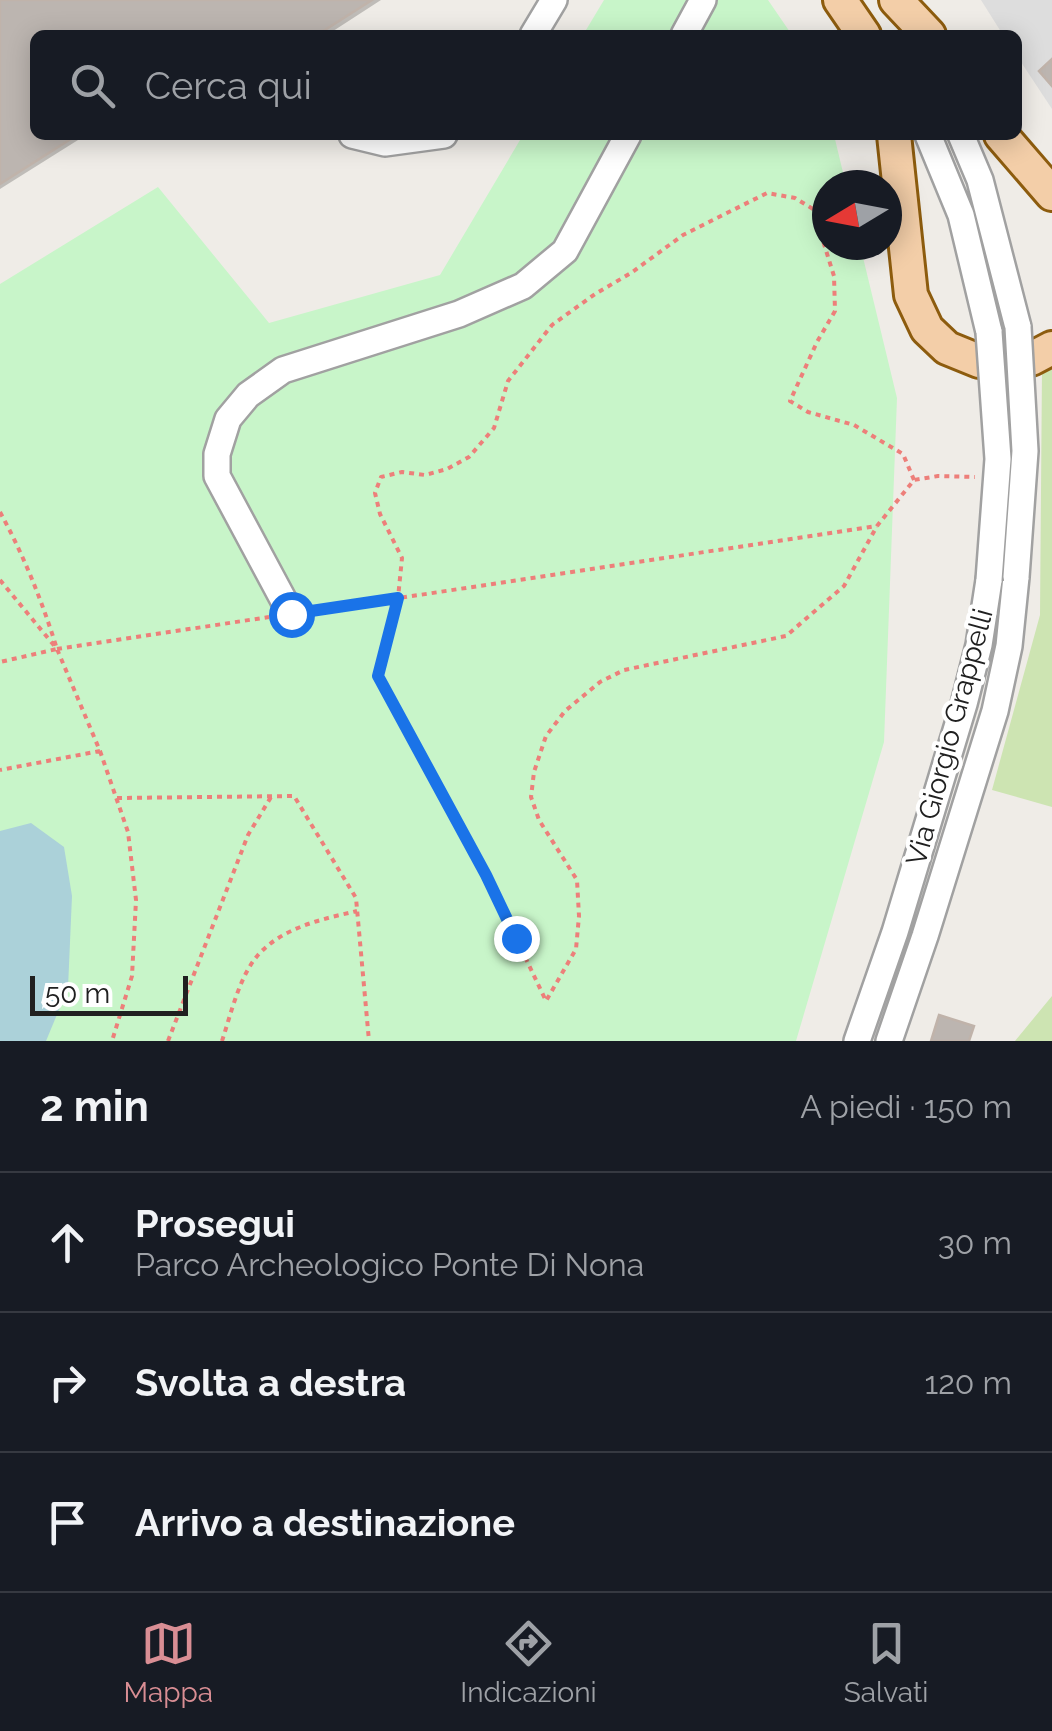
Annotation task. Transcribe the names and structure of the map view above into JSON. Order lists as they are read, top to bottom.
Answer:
{
  "streets": {
    "street": ["Via Giorgio Grappelli"]
  },
  "scale_bar": "50 m",
  "north": "left",
  "page": {
    "search": "Cerca qui",
    "scale": "50 m",
    "heading": ["2 min", "A piedi · 150 m"],
    "list": [
      ["Prosegui", "Parco Archeologico Ponte Di Nona", "30 m"],
      ["Svolta a destra", "120 m"],
      "Arrivo a destinazione"
    ],
    "nav": ["Mappa", "Indicazioni", "Salvati"]
  }
}
